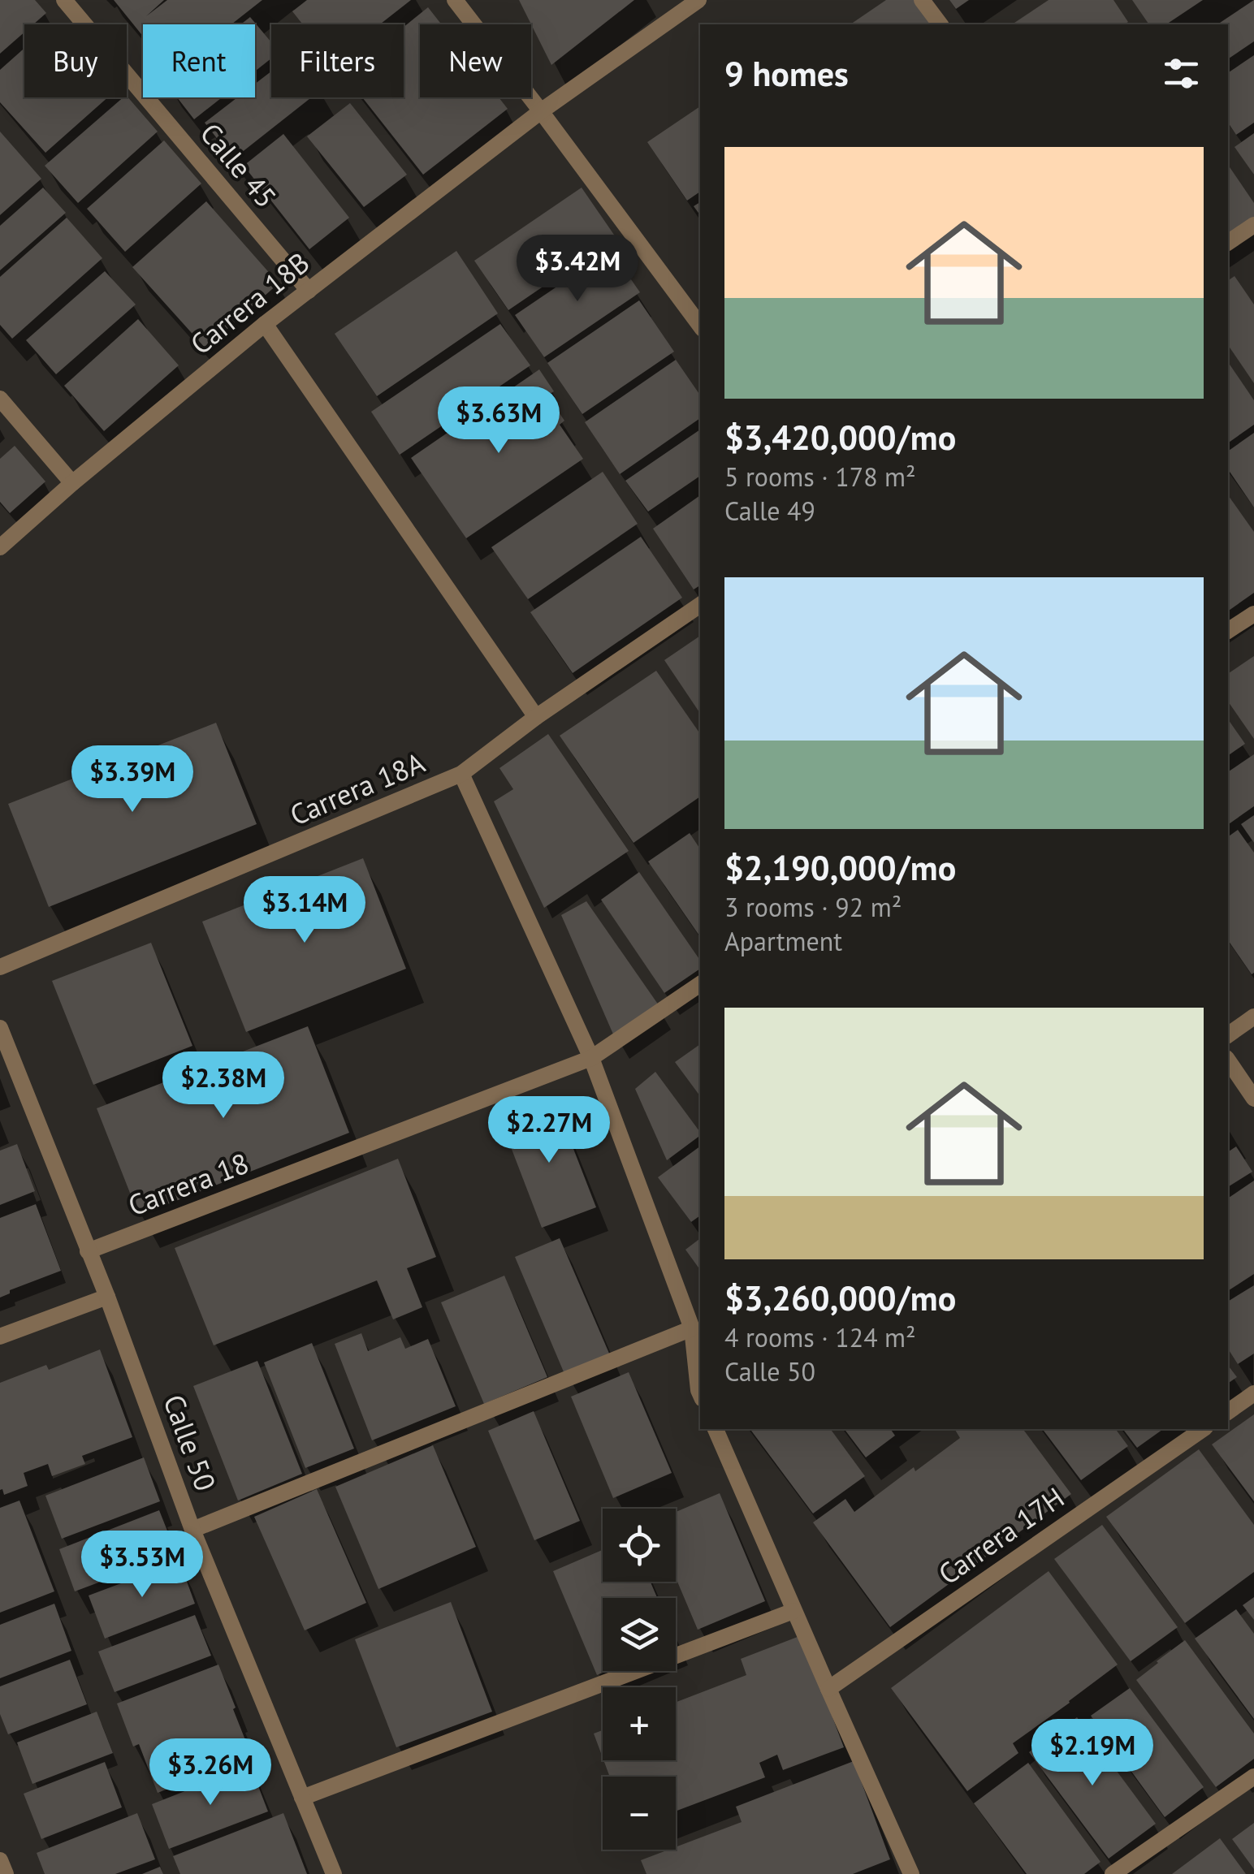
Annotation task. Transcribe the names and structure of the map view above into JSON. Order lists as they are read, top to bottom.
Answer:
{
  "streets": {
    "street": [
      "Calle 45",
      "Carrera 18B",
      "Carrera 18A",
      "Carrera 18",
      "Calle 50",
      "Carrera 17H"
    ]
  },
  "crossings": [
    ["Calle 45", "Carrera 18B"],
    ["Carrera 18", "Calle 50"]
  ],
  "page": {
    "chip": [
      "Buy",
      "Rent",
      "Filters",
      "New"
    ],
    "heading": "9 homes",
    "list": [
      {
        "name": "$3,420,000/mo",
        "note": "5 rooms · 178 m² · Calle 49"
      },
      {
        "name": "$2,190,000/mo",
        "note": "3 rooms · 92 m² · Apartment"
      },
      {
        "name": "$3,260,000/mo",
        "note": "4 rooms · 124 m² · Calle 50"
      }
    ],
    "price": [
      "$3.42M",
      "$3.63M",
      "$3.39M",
      "$3.14M",
      "$2.38M",
      "$2.27M",
      "$3.53M",
      "$2.19M",
      "$3.26M"
    ],
    "map_buttons": ["+", "−"]
  }
}
